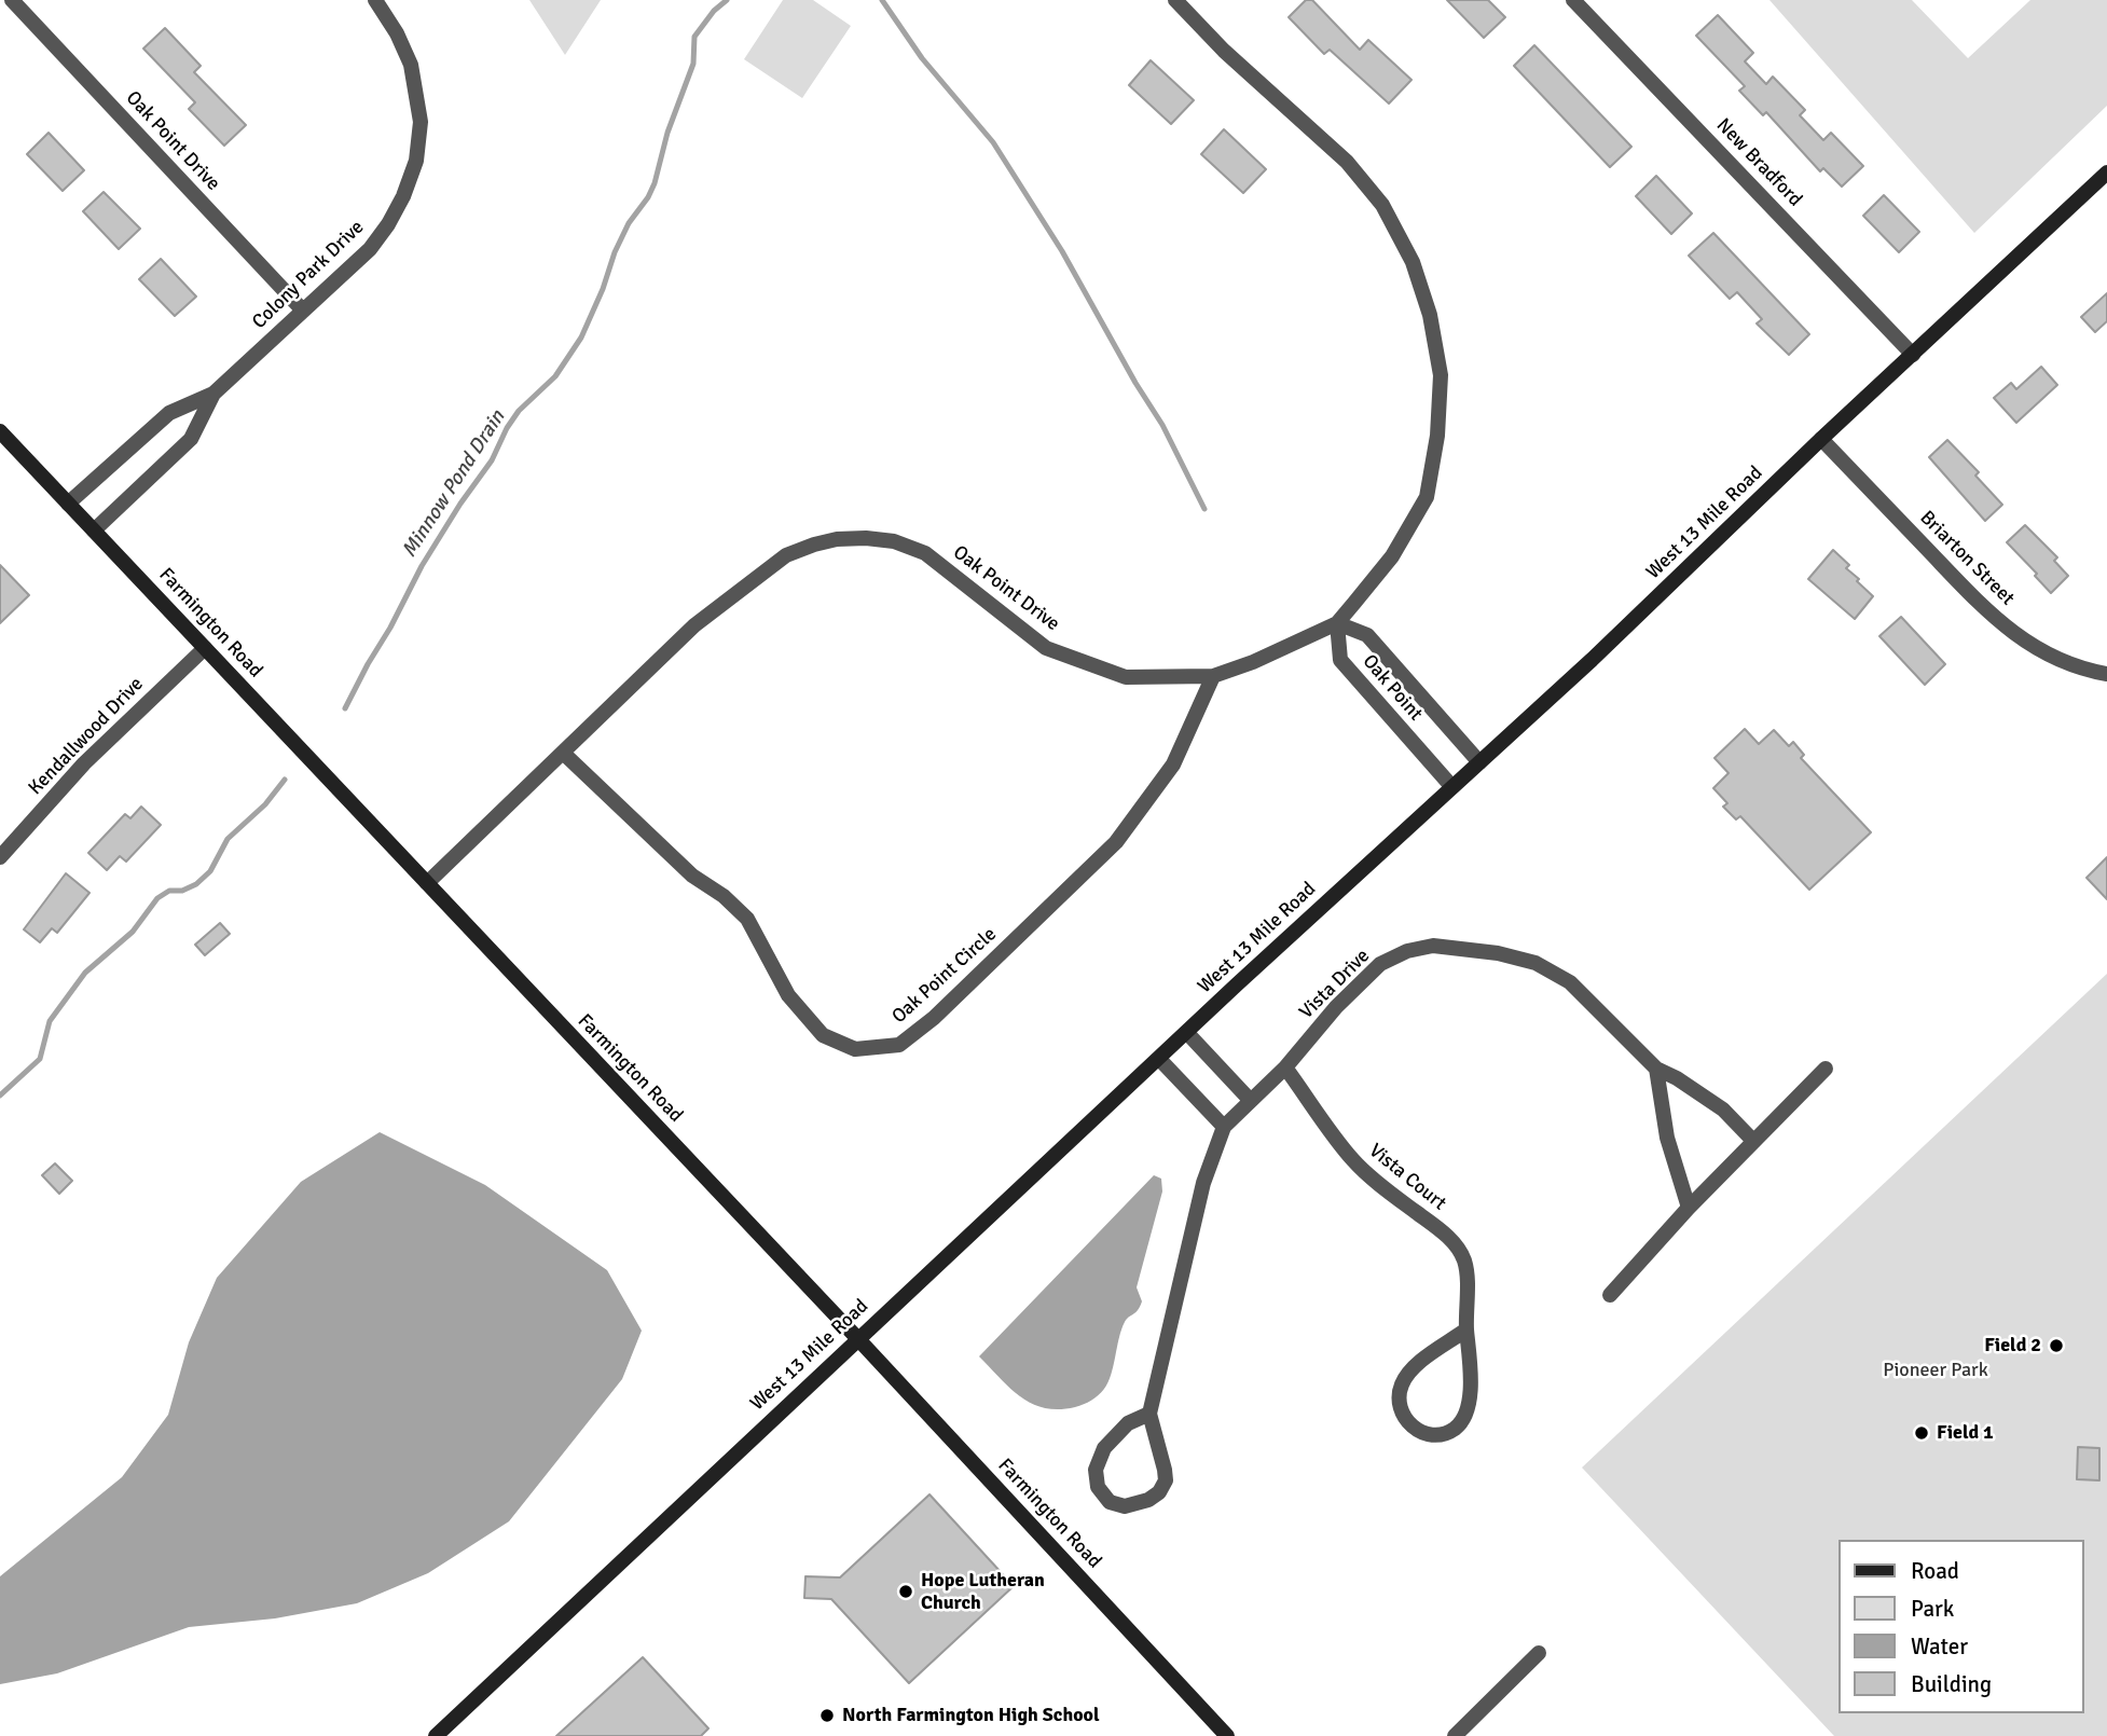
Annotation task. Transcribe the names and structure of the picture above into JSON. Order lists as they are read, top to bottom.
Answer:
{
  "streets": {
    "street": [
      "Oak Point Drive",
      "New Bradford",
      "Colony Park Drive",
      "West 13 Mile Road",
      "Briarton Street",
      "Farmington Road",
      "Oak Point",
      "Kendallwood Drive",
      "Oak Point Circle",
      "Vista Drive",
      "Vista Court"
    ]
  },
  "crossings": [
    ["Oak Point Drive", "Colony Park Drive"],
    ["Oak Point Drive", "Farmington Road"],
    ["Oak Point Drive", "Oak Point"],
    ["Oak Point Drive", "Oak Point Circle"],
    ["New Bradford", "West 13 Mile Road"],
    ["Colony Park Drive", "Farmington Road"],
    ["West 13 Mile Road", "Briarton Street"],
    ["West 13 Mile Road", "Farmington Road"],
    ["West 13 Mile Road", "Oak Point"],
    ["Farmington Road", "Kendallwood Drive"],
    ["Vista Drive", "Vista Court"]
  ],
  "water": ["Minnow Pond Drain"],
  "parks": ["Pioneer Park"],
  "places": [
    "Field 2",
    "Field 1",
    "Hope Lutheran Church",
    "North Farmington High School"
  ],
  "legend": [
    "Road",
    "Park",
    "Water",
    "Building"
  ]
}
